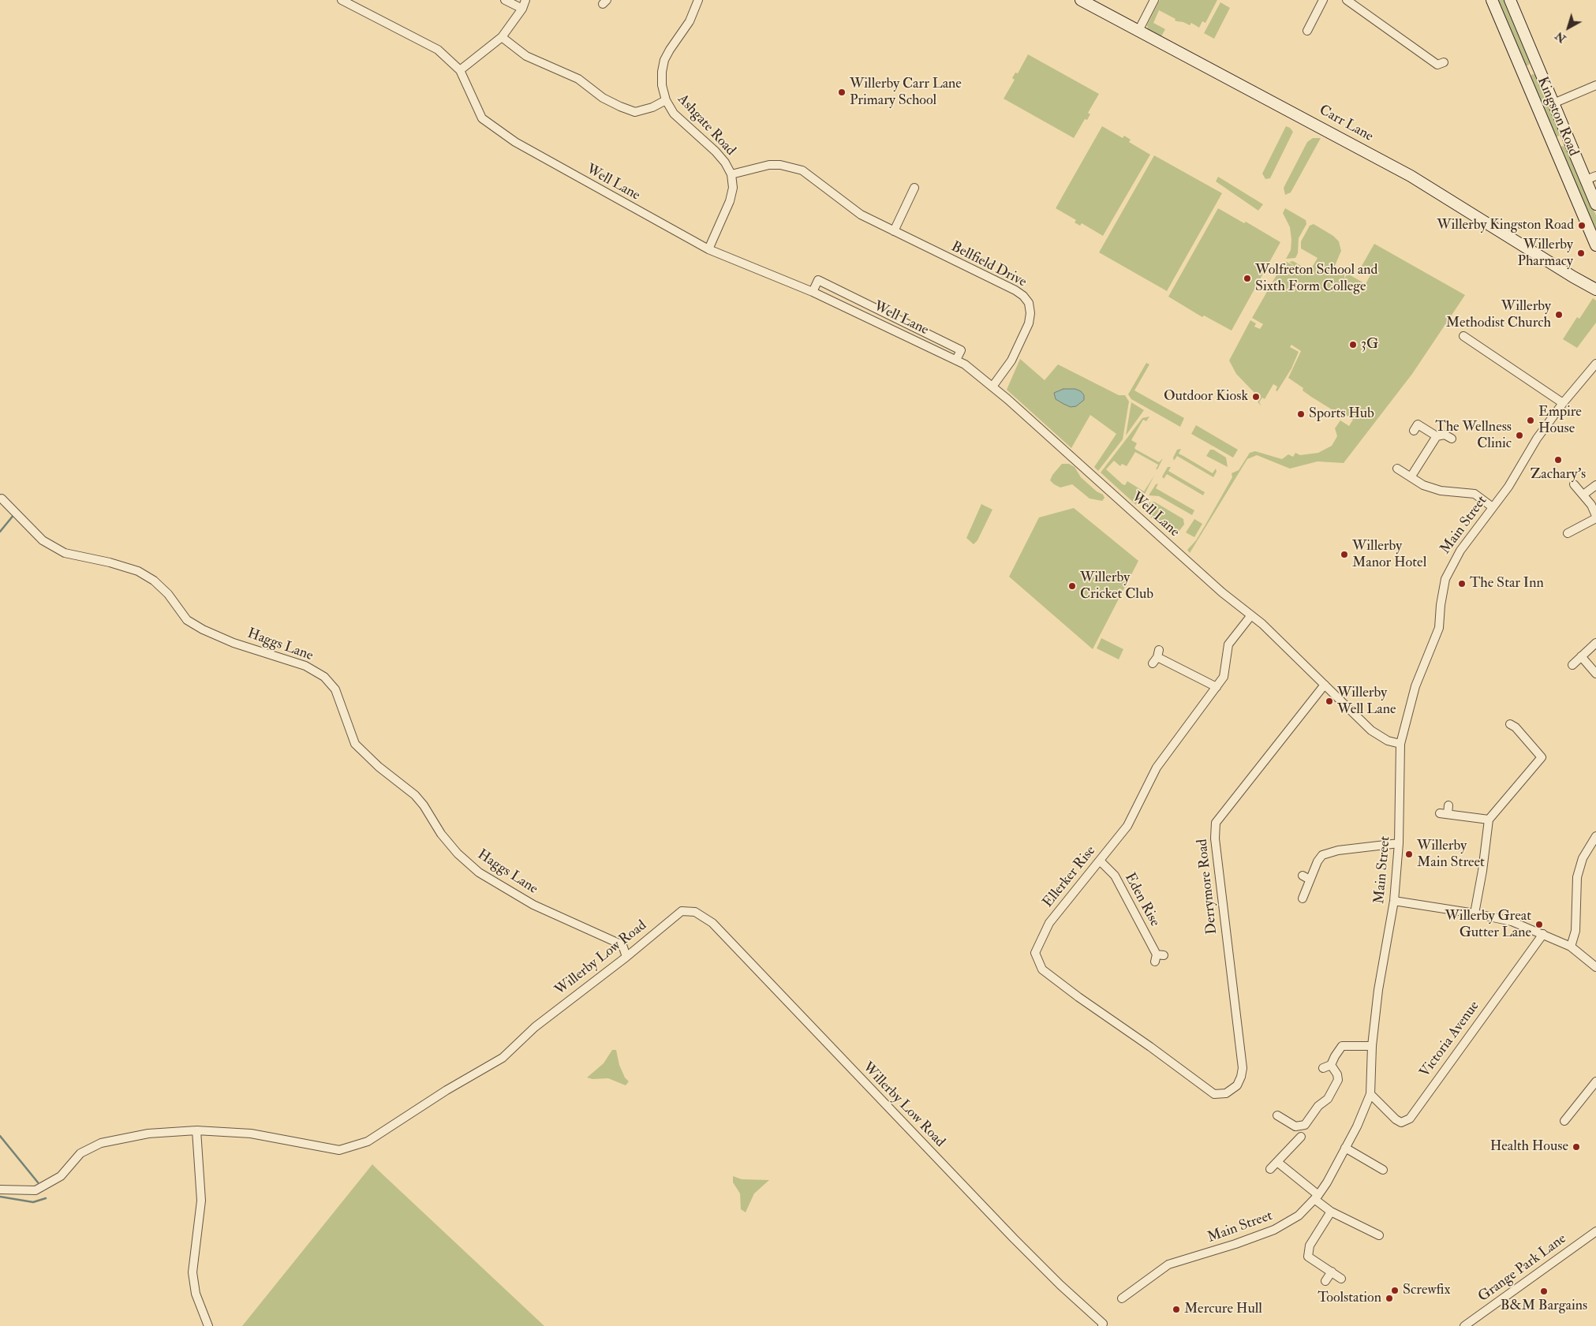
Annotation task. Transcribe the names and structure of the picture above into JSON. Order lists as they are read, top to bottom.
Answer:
{
  "streets": {
    "street": [
      "Kingston Road",
      "Carr Lane",
      "Ashgate Road",
      "Well Lane",
      "Bellfield Drive",
      "Main Street",
      "Haggs Lane",
      "Ellerker Rise",
      "Derrymore Road",
      "Eden Rise",
      "Willerby Low Road",
      "Victoria Avenue",
      "Grange Park Lane"
    ]
  },
  "crossings": [
    ["Ashgate Road", "Well Lane"],
    ["Ashgate Road", "Bellfield Drive"],
    ["Well Lane", "Bellfield Drive"],
    ["Well Lane", "Main Street"],
    ["Well Lane", "Ellerker Rise"],
    ["Well Lane", "Derrymore Road"],
    ["Main Street", "Victoria Avenue"],
    ["Haggs Lane", "Willerby Low Road"],
    ["Ellerker Rise", "Derrymore Road"],
    ["Ellerker Rise", "Eden Rise"]
  ],
  "places": [
    "Willerby Carr Lane Primary School",
    "Willerby Kingston Road",
    "Willerby Pharmacy",
    "Wolfreton School and Sixth Form College",
    "Willerby Methodist Church",
    "3G",
    "Outdoor Kiosk",
    "Sports Hub",
    "Empire House",
    "The Wellness Clinic",
    "Zachary's",
    "Willerby Manor Hotel",
    "The Star Inn",
    "Willerby Cricket Club",
    "Willerby Well Lane",
    "Willerby Main Street",
    "Willerby Great Gutter Lane",
    "Health House",
    "Screwfix",
    "B&M Bargains",
    "Toolstation",
    "Mercure Hull"
  ],
  "north": "bottom left"
}
